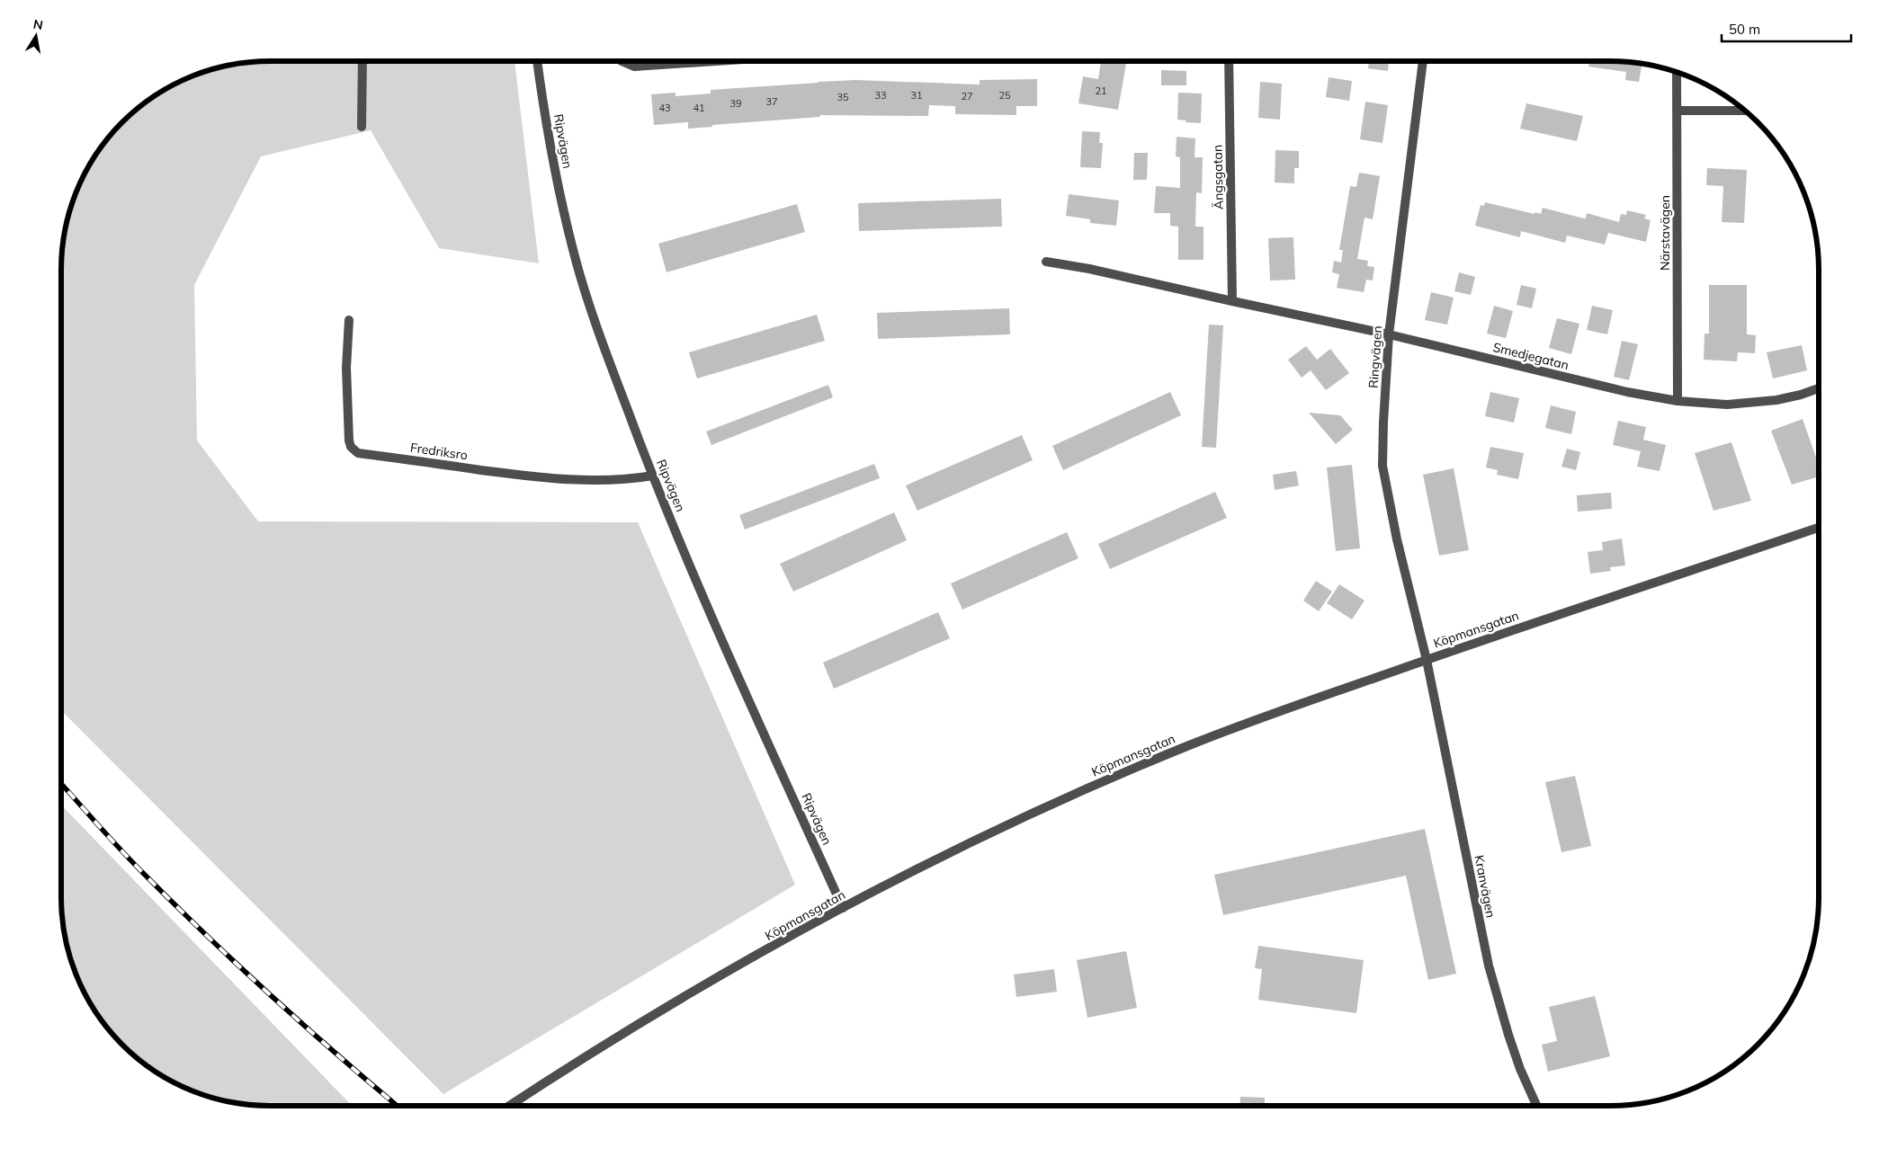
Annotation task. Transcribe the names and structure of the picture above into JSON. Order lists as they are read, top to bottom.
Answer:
{
  "streets": {
    "street": [
      "Ripvägen",
      "Ängsgatan",
      "Närstavägen",
      "Smedjegatan",
      "Ringvägen",
      "Fredriksro",
      "Köpmansgatan",
      "Kranvägen"
    ]
  },
  "crossings": [
    ["Ripvägen", "Fredriksro"],
    ["Ripvägen", "Köpmansgatan"],
    ["Ängsgatan", "Smedjegatan"],
    ["Närstavägen", "Smedjegatan"],
    ["Smedjegatan", "Ringvägen"],
    ["Ringvägen", "Köpmansgatan"],
    ["Ringvägen", "Kranvägen"],
    ["Köpmansgatan", "Kranvägen"]
  ],
  "house_numbers": [
    "21",
    "33",
    "31",
    "25",
    "27",
    "35",
    "37",
    "39",
    "43",
    "41"
  ],
  "scale_bar": "50 m",
  "north": "top"
}
